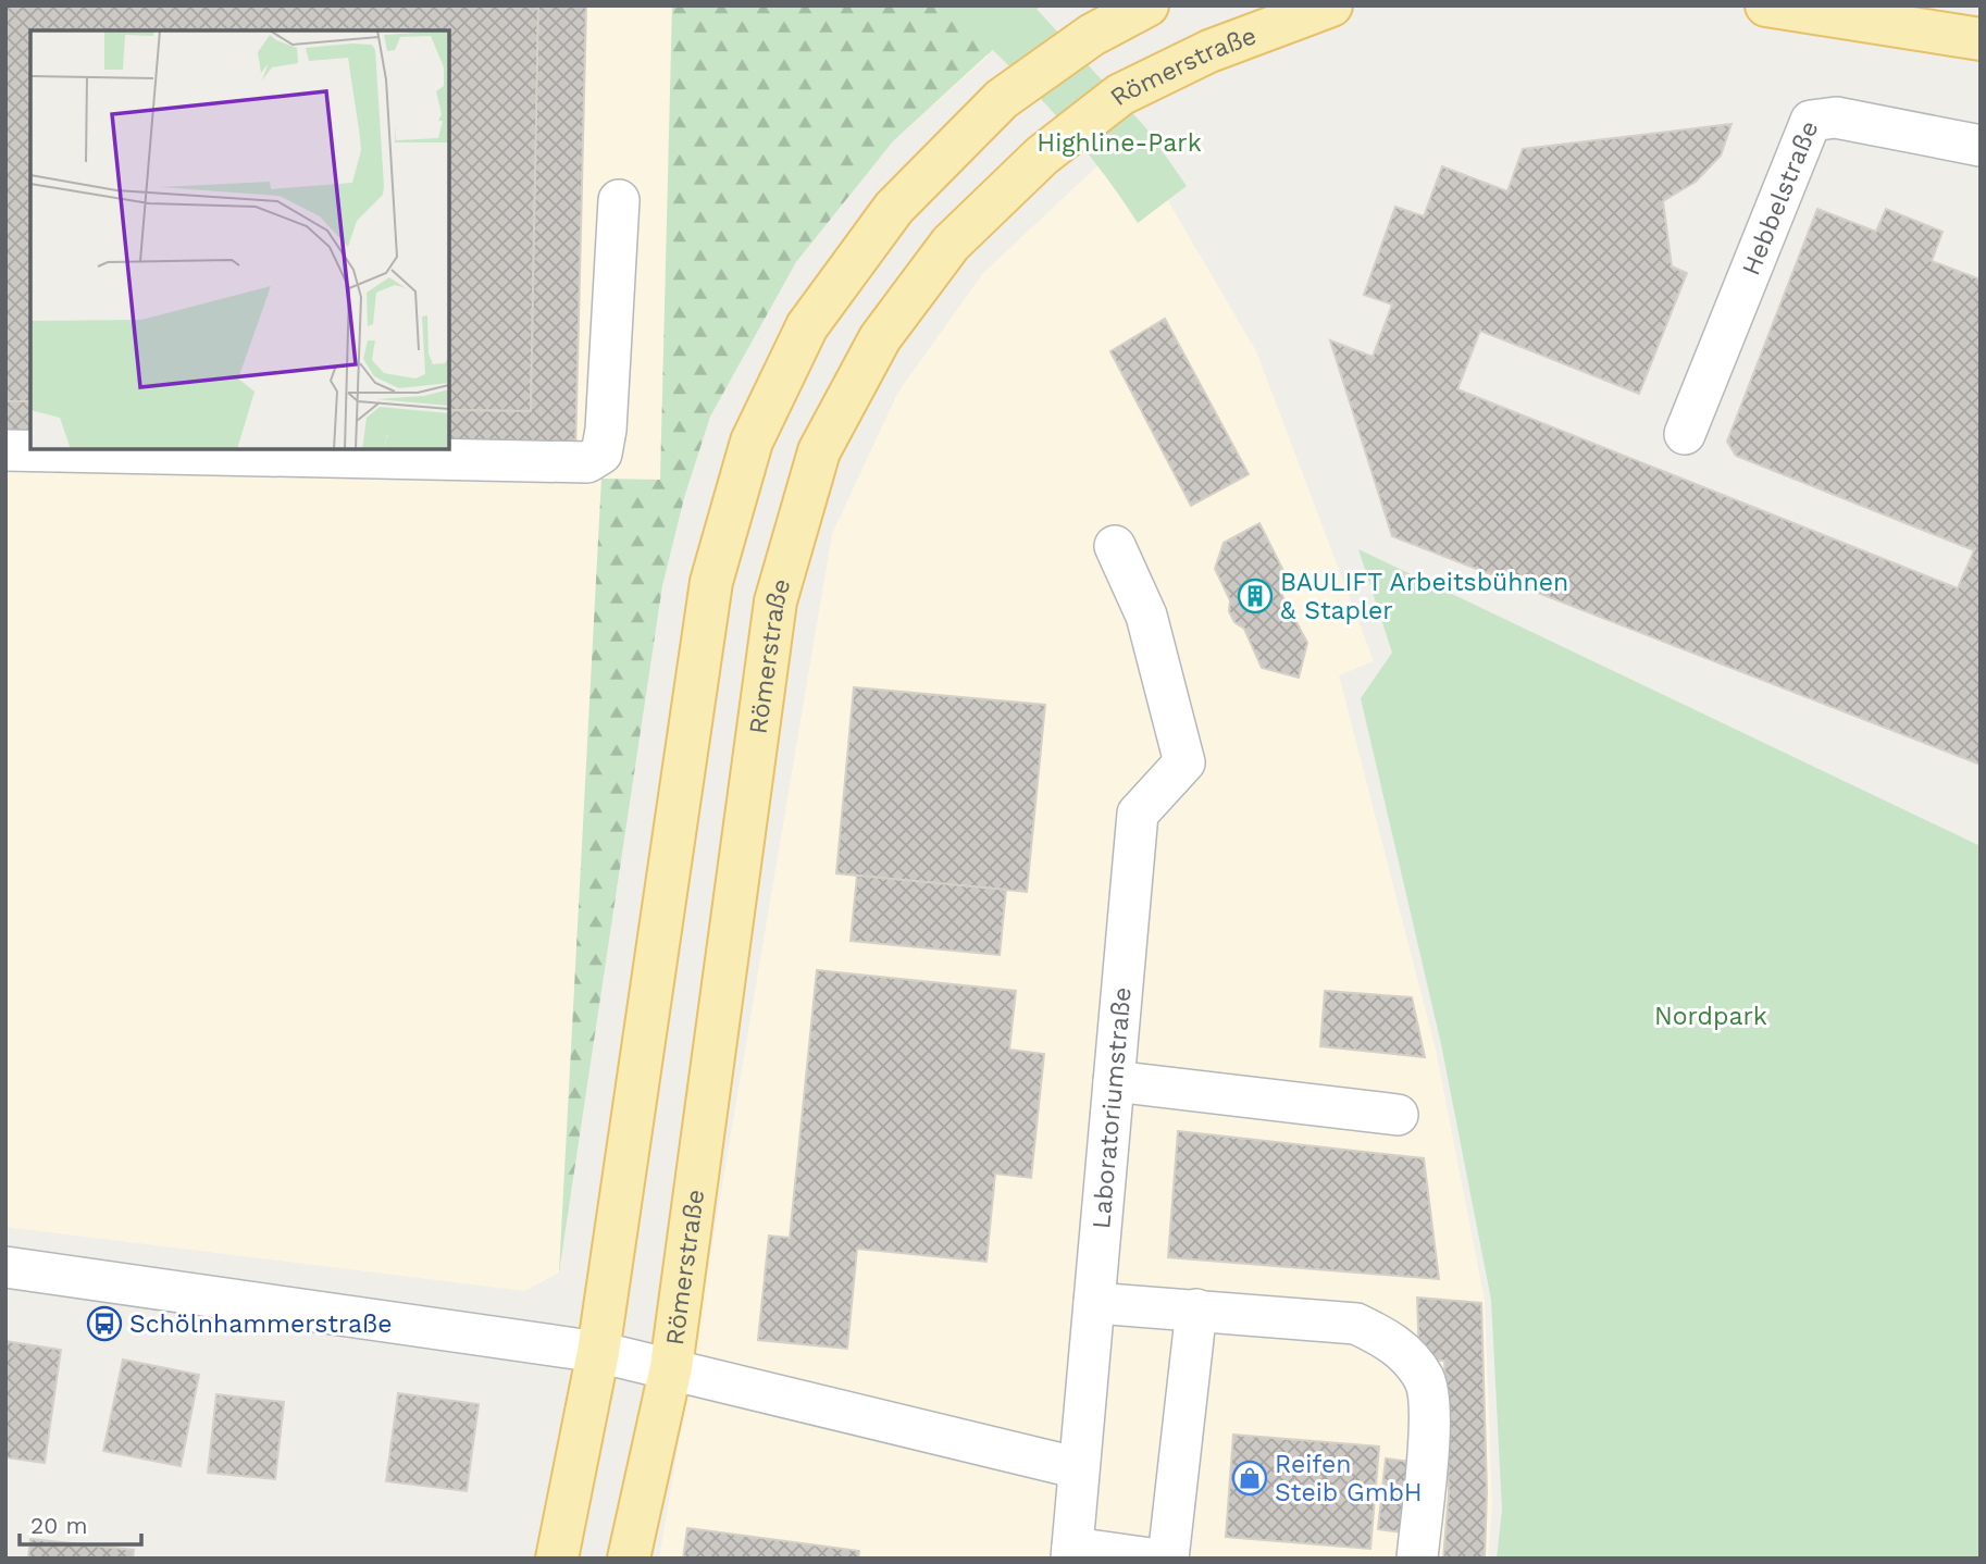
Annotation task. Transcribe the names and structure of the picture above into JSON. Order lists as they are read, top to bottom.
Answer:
{
  "streets": {
    "main road": ["Römerstraße"],
    "street": ["Hebbelstraße", "Laboratoriumstraße"]
  },
  "parks": ["Highline-Park", "Nordpark"],
  "places": {
    "building": ["BAULIFT Arbeitsbühnen & Stapler"],
    "bus stop": ["Schölnhammerstraße"],
    "shop": ["Reifen Steib GmbH"]
  },
  "scale_bar": "20 m"
}
